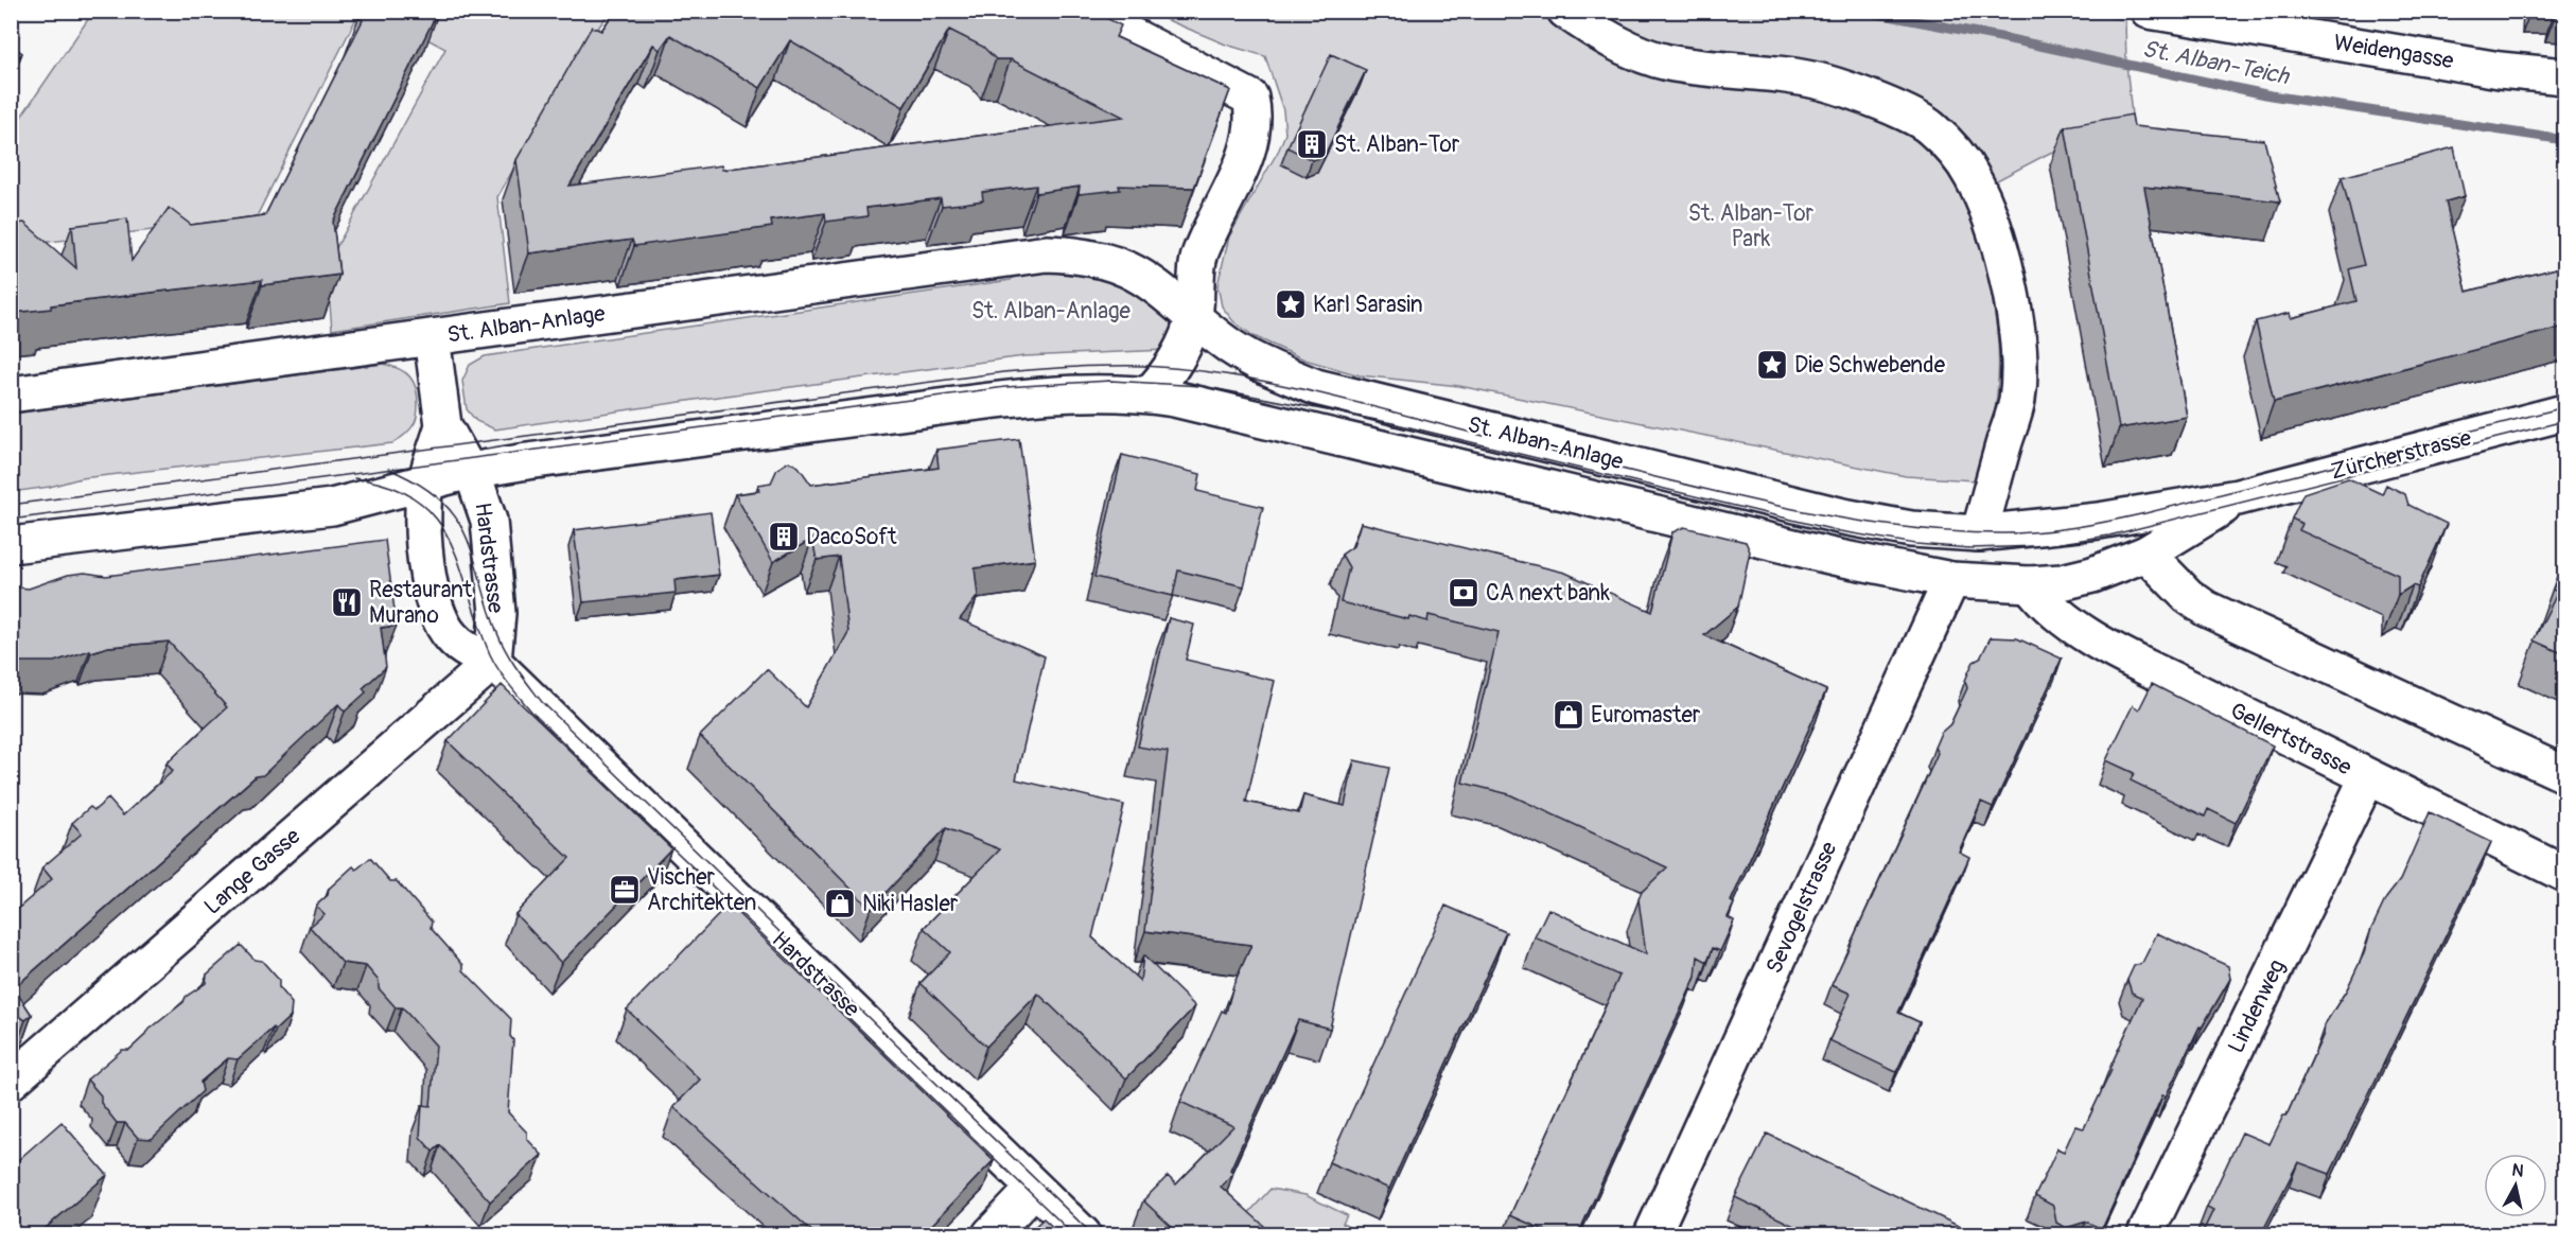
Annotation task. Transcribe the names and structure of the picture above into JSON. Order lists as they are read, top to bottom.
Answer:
{
  "streets": {
    "street": [
      "Weidengasse",
      "St. Alban-Anlage",
      "Zürcherstrasse",
      "Hardstrasse",
      "Gellertstrasse",
      "Lange Gasse",
      "Sevogelstrasse",
      "Lindenweg"
    ]
  },
  "crossings": [
    ["St. Alban-Anlage", "Zürcherstrasse"],
    ["St. Alban-Anlage", "Hardstrasse"],
    ["St. Alban-Anlage", "Gellertstrasse"],
    ["St. Alban-Anlage", "Sevogelstrasse"],
    ["Zürcherstrasse", "Gellertstrasse"],
    ["Zürcherstrasse", "Sevogelstrasse"],
    ["Hardstrasse", "Lange Gasse"],
    ["Gellertstrasse", "Sevogelstrasse"],
    ["Gellertstrasse", "Lindenweg"]
  ],
  "water": ["St. Alban-Teich"],
  "parks": ["St. Alban-Tor Park", "St. Alban-Anlage"],
  "places": {
    "building": ["St. Alban-Tor", "DacoSoft"],
    "place": ["Karl Sarasin", "Die Schwebende"],
    "bank": ["CA next bank"],
    "restaurant": ["Restaurant Murano"],
    "shop": ["Euromaster", "Niki Hasler"],
    "office": ["Vischer Architekten"]
  },
  "north": "top"
}
